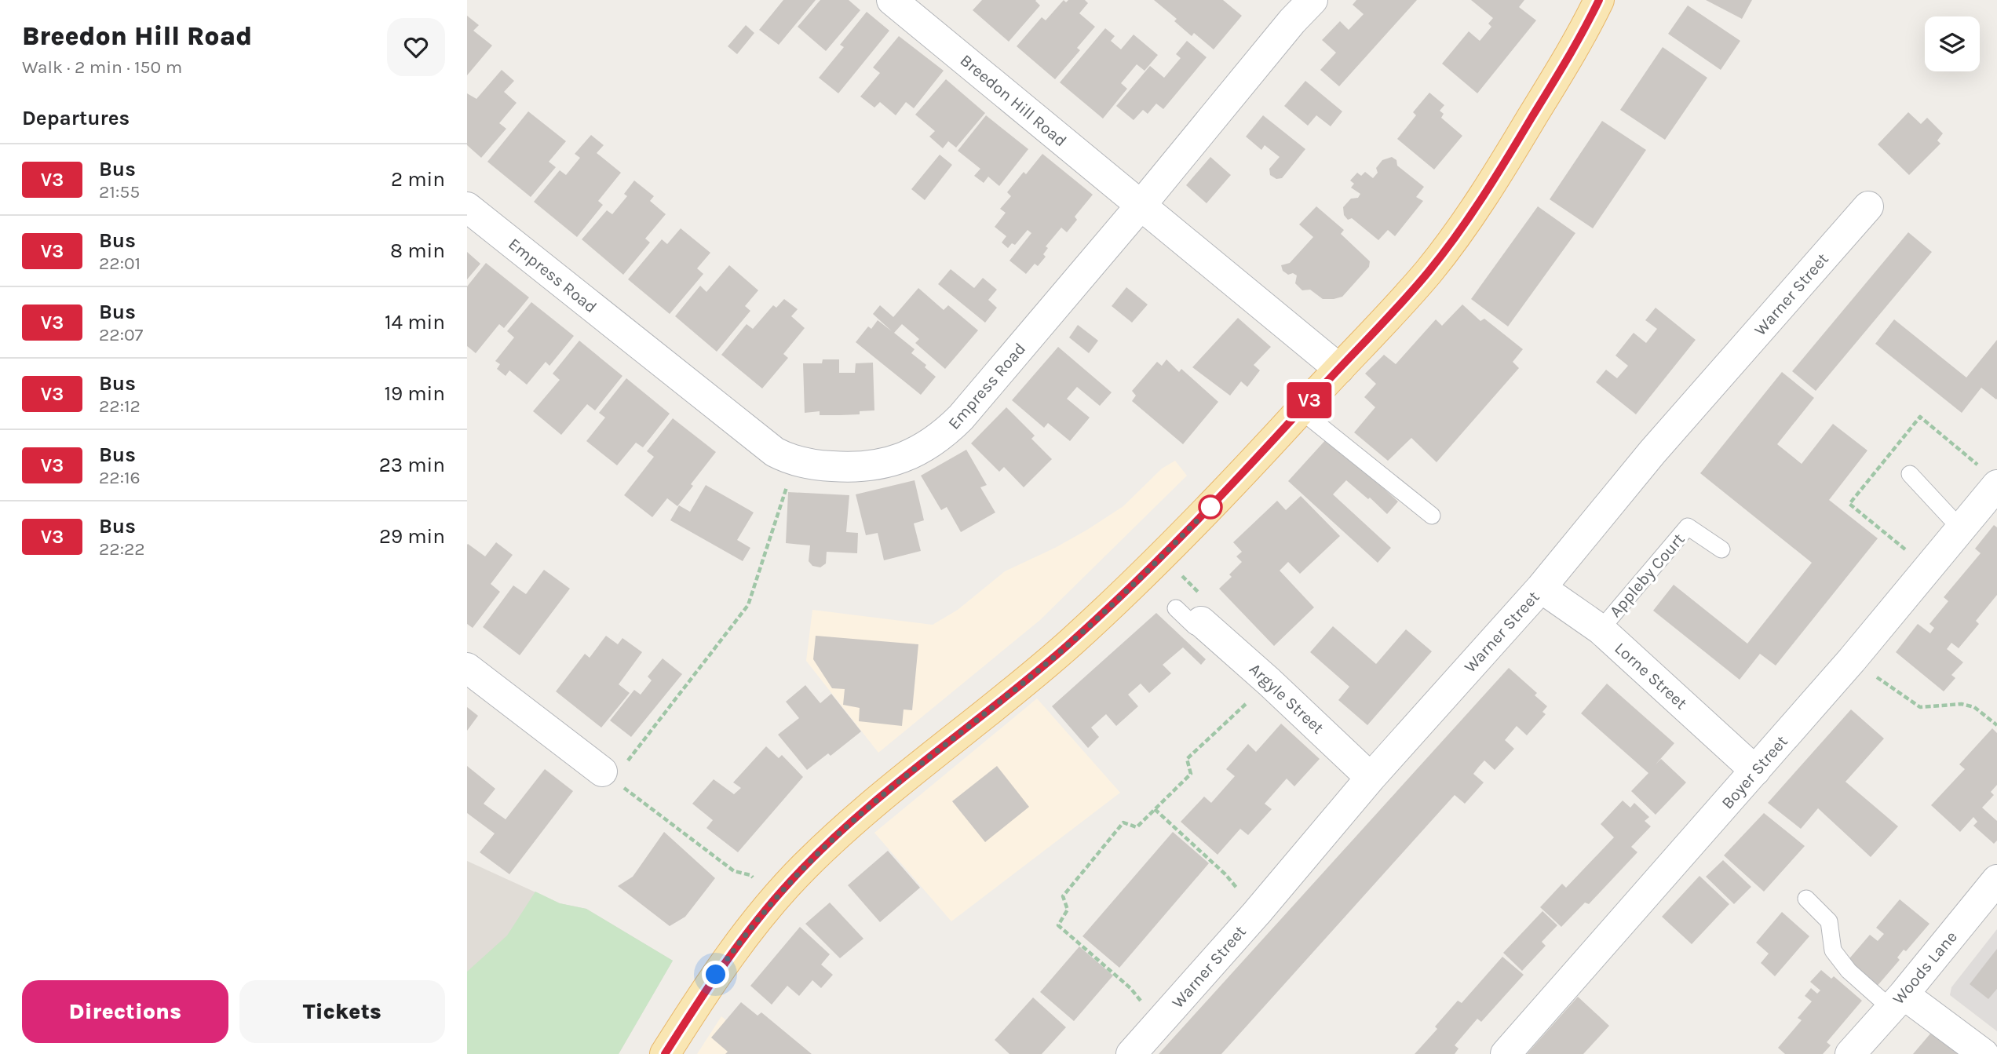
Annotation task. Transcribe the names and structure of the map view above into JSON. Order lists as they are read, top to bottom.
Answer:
{
  "streets": {
    "street": [
      "Breedon Hill Road",
      "Empress Road",
      "Warner Street",
      "Lorne Street",
      "Argyle Street",
      "Boyer Street",
      "Woods Lane"
    ],
    "lane": ["Appleby Court"]
  },
  "crossings": [
    ["Breedon Hill Road", "Empress Road"],
    ["Warner Street", "Lorne Street"],
    ["Warner Street", "Argyle Street"],
    ["Appleby Court", "Lorne Street"],
    ["Lorne Street", "Boyer Street"]
  ],
  "lines": ["bus line V3"],
  "page": {
    "heading": [
      ["Breedon Hill Road", "Walk · 2 min · 150 m"],
      "Departures"
    ],
    "on_map": "V3",
    "list": [
      {
        "mark": "V3",
        "name": "Bus",
        "note": "21:55",
        "value": "2 min"
      },
      {
        "mark": "V3",
        "name": "Bus",
        "note": "22:01",
        "value": "8 min"
      },
      {
        "mark": "V3",
        "name": "Bus",
        "note": "22:07",
        "value": "14 min"
      },
      {
        "mark": "V3",
        "name": "Bus",
        "note": "22:12",
        "value": "19 min"
      },
      {
        "mark": "V3",
        "name": "Bus",
        "note": "22:16",
        "value": "23 min"
      },
      {
        "mark": "V3",
        "name": "Bus",
        "note": "22:22",
        "value": "29 min"
      }
    ],
    "buttons": ["Directions", "Tickets"]
  }
}
